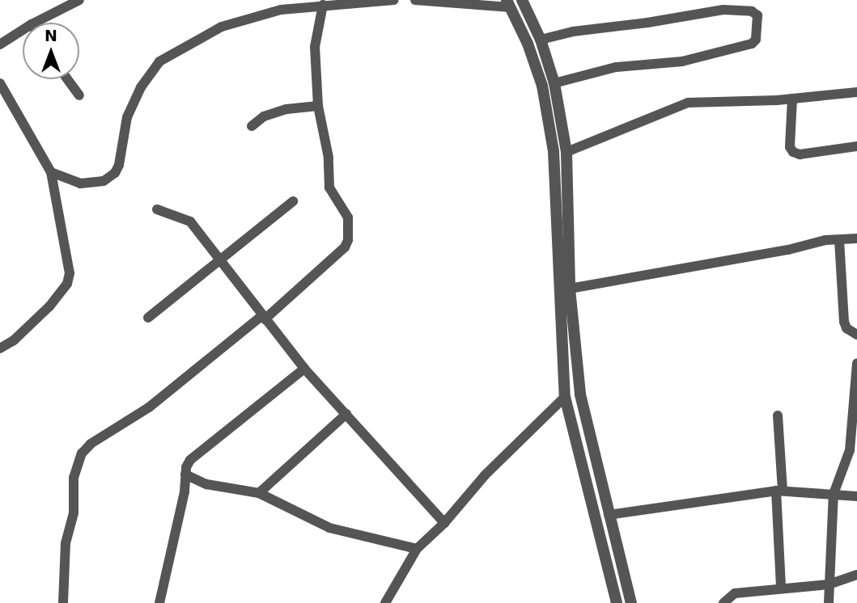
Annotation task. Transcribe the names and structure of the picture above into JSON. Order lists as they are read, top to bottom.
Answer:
{
  "north": "top"
}
